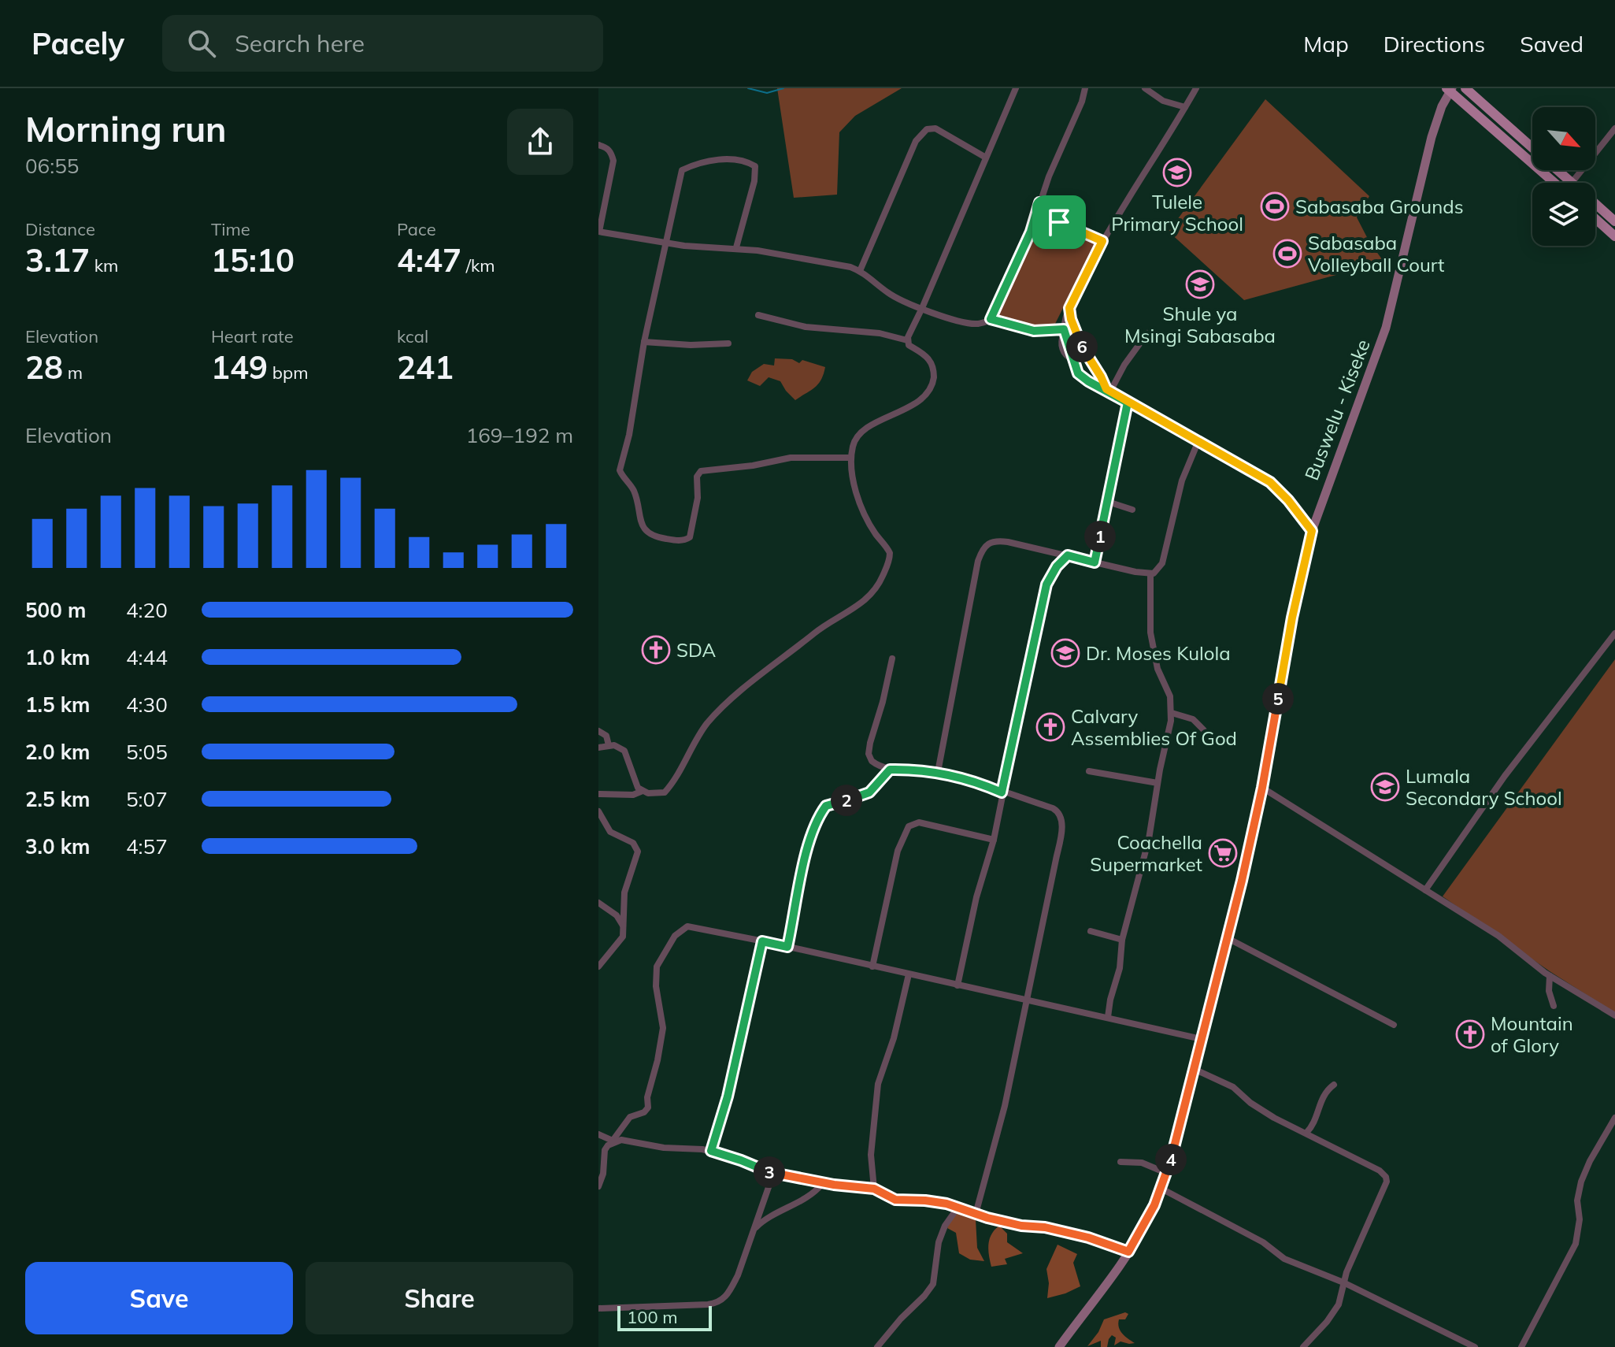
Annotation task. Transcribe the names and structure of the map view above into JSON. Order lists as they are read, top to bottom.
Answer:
{
  "streets": {
    "main road": ["Buswelu - Kiseke"]
  },
  "places": {
    "school or university": [
      "Tulele Primary School",
      "Shule ya Msingi Sabasaba",
      "Dr. Moses Kulola",
      "Lumala Secondary School"
    ],
    "sports": ["Sabasaba Grounds", "Sabasaba Volleyball Court"],
    "church": ["SDA", "Calvary Assemblies Of God", "Mountain of Glory"],
    "supermarket": ["Coachella Supermarket"]
  },
  "scale_bar": "100 m",
  "north": "bottom right",
  "page": {
    "header": "Pacely",
    "search": "Search here",
    "nav": ["Map", "Directions", "Saved"],
    "heading": ["Morning run", "06:55"],
    "stats": [
      ["Distance", "3.17 km"],
      ["Time", "15:10"],
      ["Pace", "4:47 /km"],
      ["Elevation", "28 m"],
      ["Heart rate", "149 bpm"],
      ["kcal", "241"]
    ],
    "pins": [
      "6",
      "1",
      "5",
      "2",
      "4",
      "3"
    ],
    "chart": ["Elevation", "169–192 m"],
    "list": [
      {
        "name": "500 m",
        "note": "4:20"
      },
      {
        "name": "1.0 km",
        "note": "4:44"
      },
      {
        "name": "1.5 km",
        "note": "4:30"
      },
      {
        "name": "2.0 km",
        "note": "5:05"
      },
      {
        "name": "2.5 km",
        "note": "5:07"
      },
      {
        "name": "3.0 km",
        "note": "4:57"
      }
    ],
    "buttons": ["Save", "Share"],
    "scale": "100 m"
  }
}
